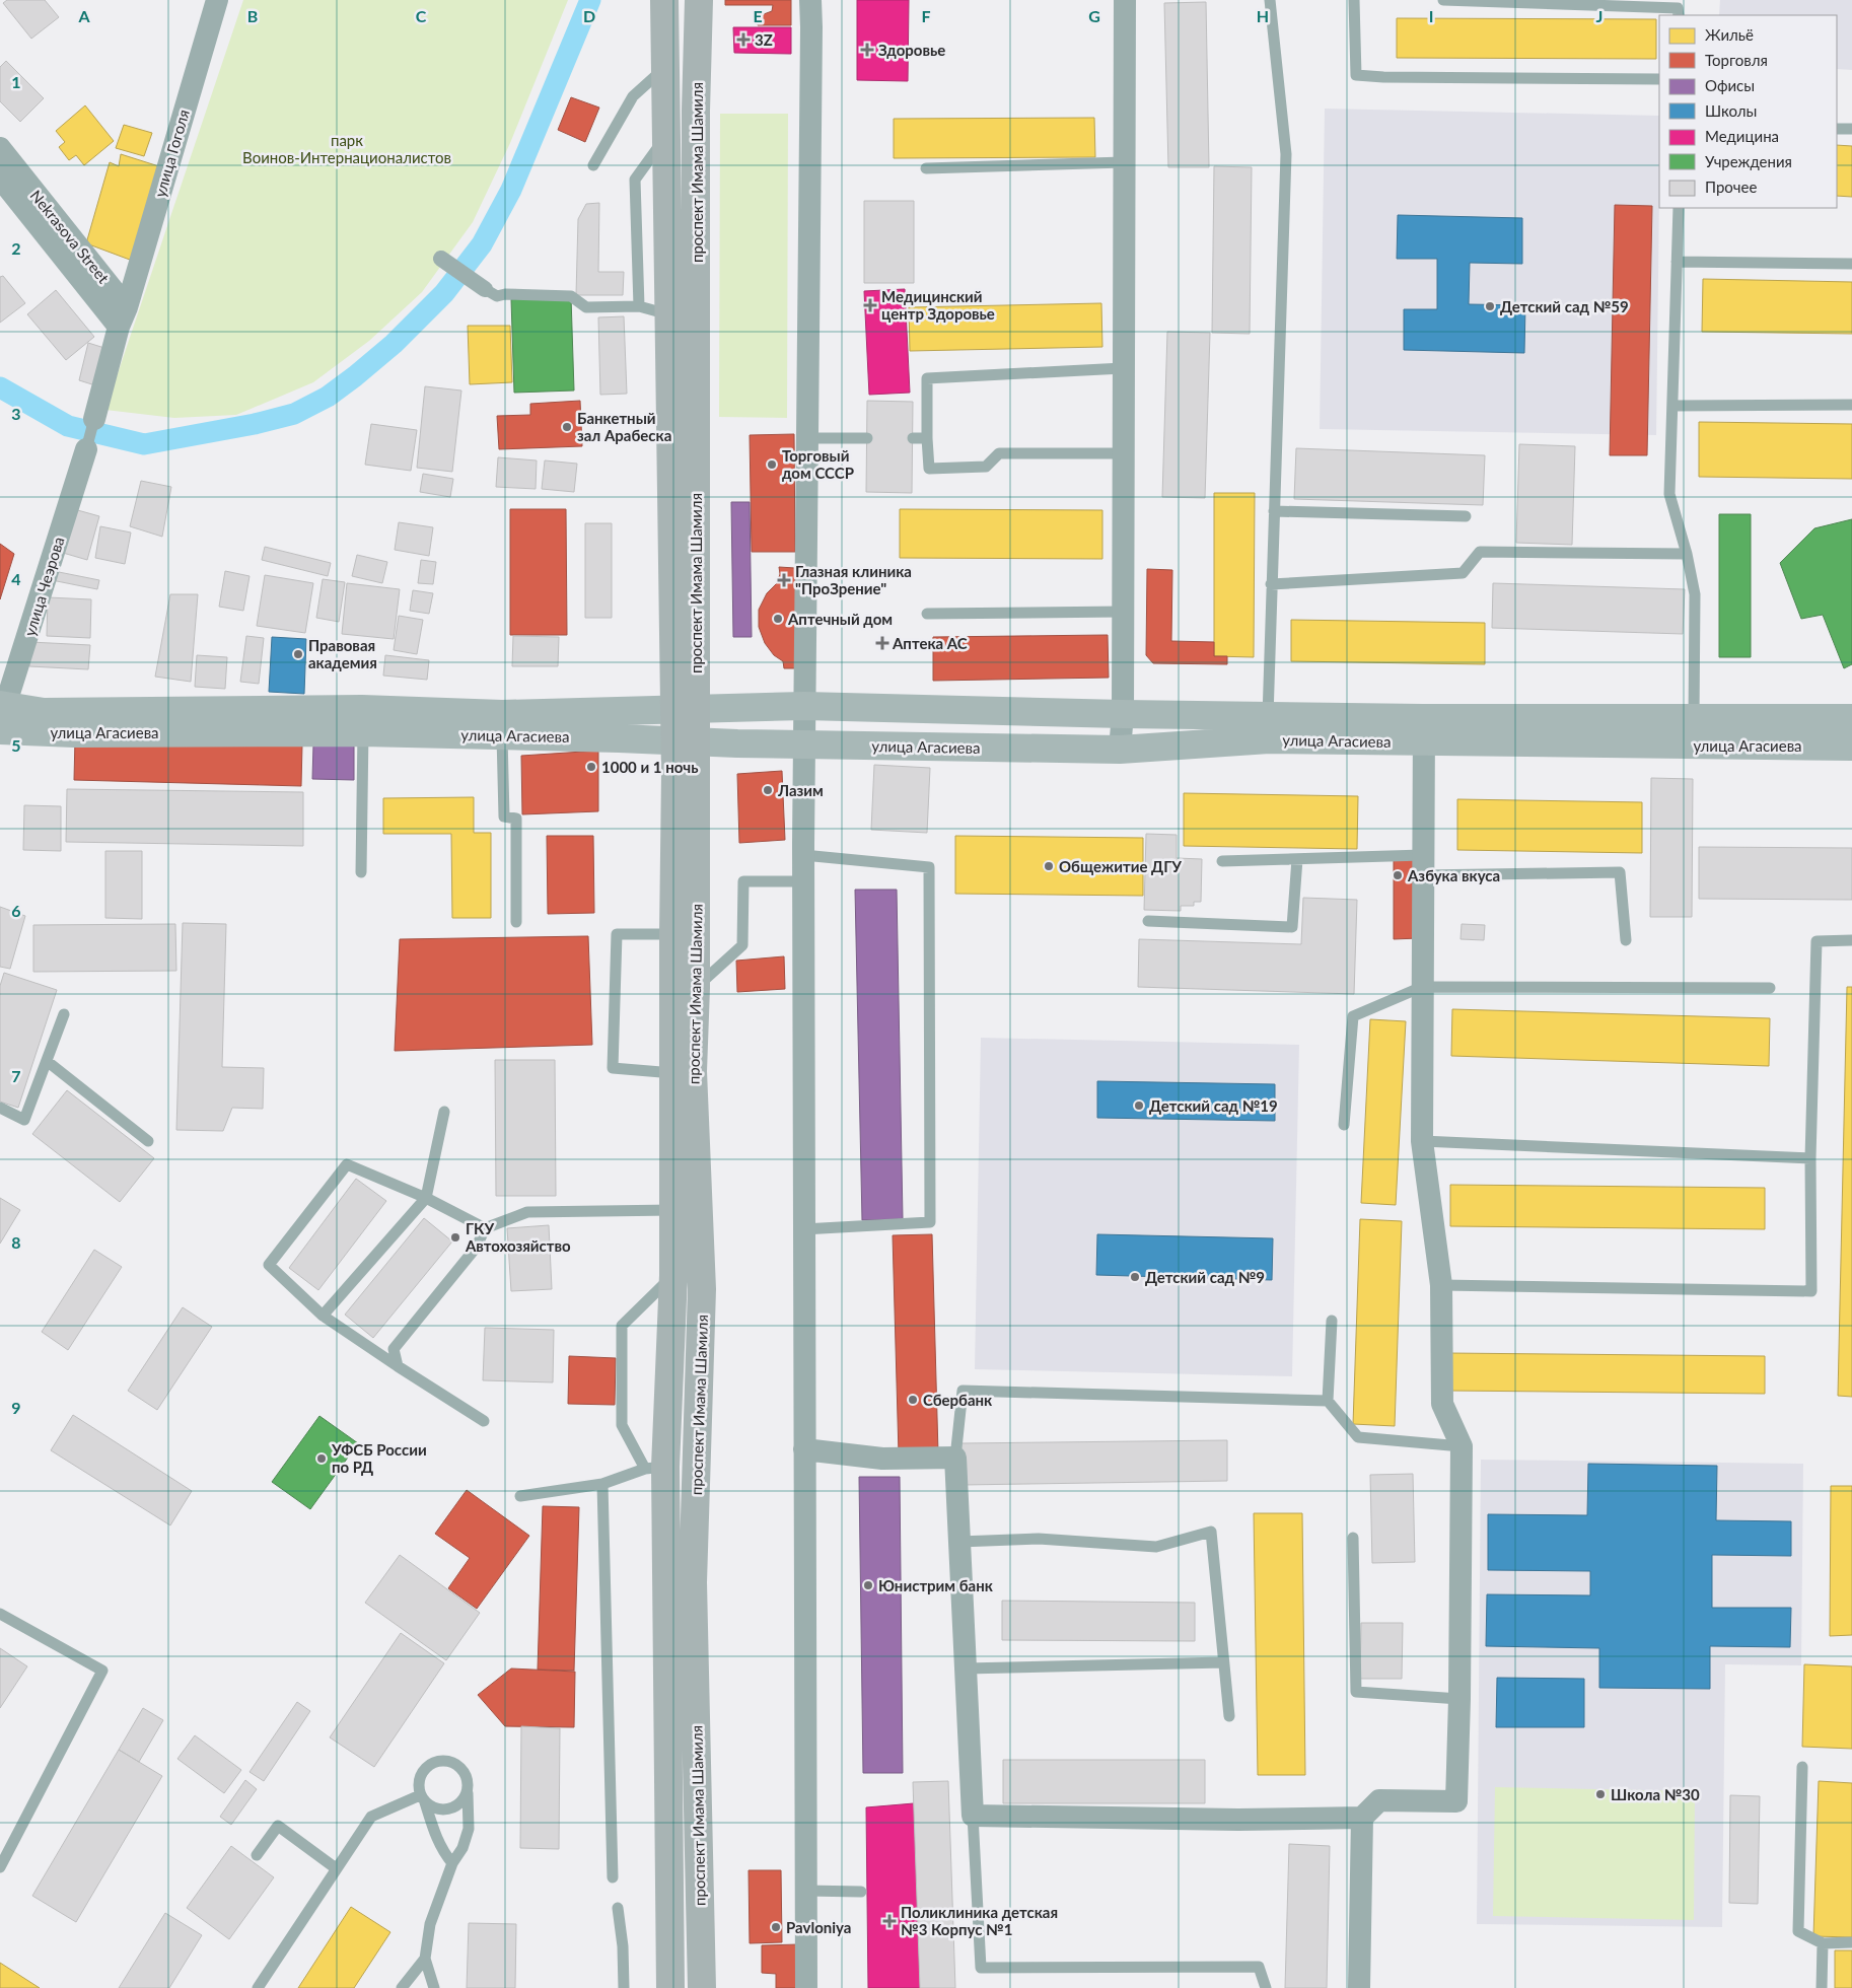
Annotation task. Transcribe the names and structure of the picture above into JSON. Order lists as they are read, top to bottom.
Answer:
{
  "streets": {
    "main road": ["проспект Имама Шамиля", "улица Агасиева"],
    "street": ["улица Гоголя", "Nekrasova Street", "улица Чеэрова"]
  },
  "crossings": [
    ["улица Гоголя", "Nekrasova Street"],
    ["проспект Имама Шамиля", "улица Агасиева"],
    ["улица Чеэрова", "улица Агасиева"]
  ],
  "parks": ["парк Воинов-Интернационалистов"],
  "places": {
    "health": [
      "3Z",
      "Здоровье",
      "Медицинский центр Здоровье",
      "Глазная клиника \"ПроЗрение\"",
      "Аптека АС",
      "Поликлиника детская №3 Корпус №1"
    ],
    "other": [
      "Детский сад №59",
      "Банкетный зал Арабеска",
      "Торговый дом СССР",
      "Аптечный дом",
      "Правовая академия",
      "1000 и 1 ночь",
      "Лазим",
      "Общежитие ДГУ",
      "Азбука вкуса",
      "Детский сад №19",
      "ГКУ Автохозяйство",
      "Детский сад №9",
      "Сбербанк",
      "УФСБ России по РД",
      "Юнистрим банк",
      "Школа №30",
      "Pavloniya"
    ]
  },
  "legend": [
    "Жильё",
    "Торговля",
    "Офисы",
    "Школы",
    "Медицина",
    "Учреждения",
    "Прочее"
  ],
  "grid": {
    "columns": [
      "A",
      "B",
      "C",
      "D",
      "E",
      "F",
      "G",
      "H",
      "I",
      "J"
    ],
    "rows": [
      "1",
      "2",
      "3",
      "4",
      "5",
      "6",
      "7",
      "8",
      "9"
    ]
  }
}
